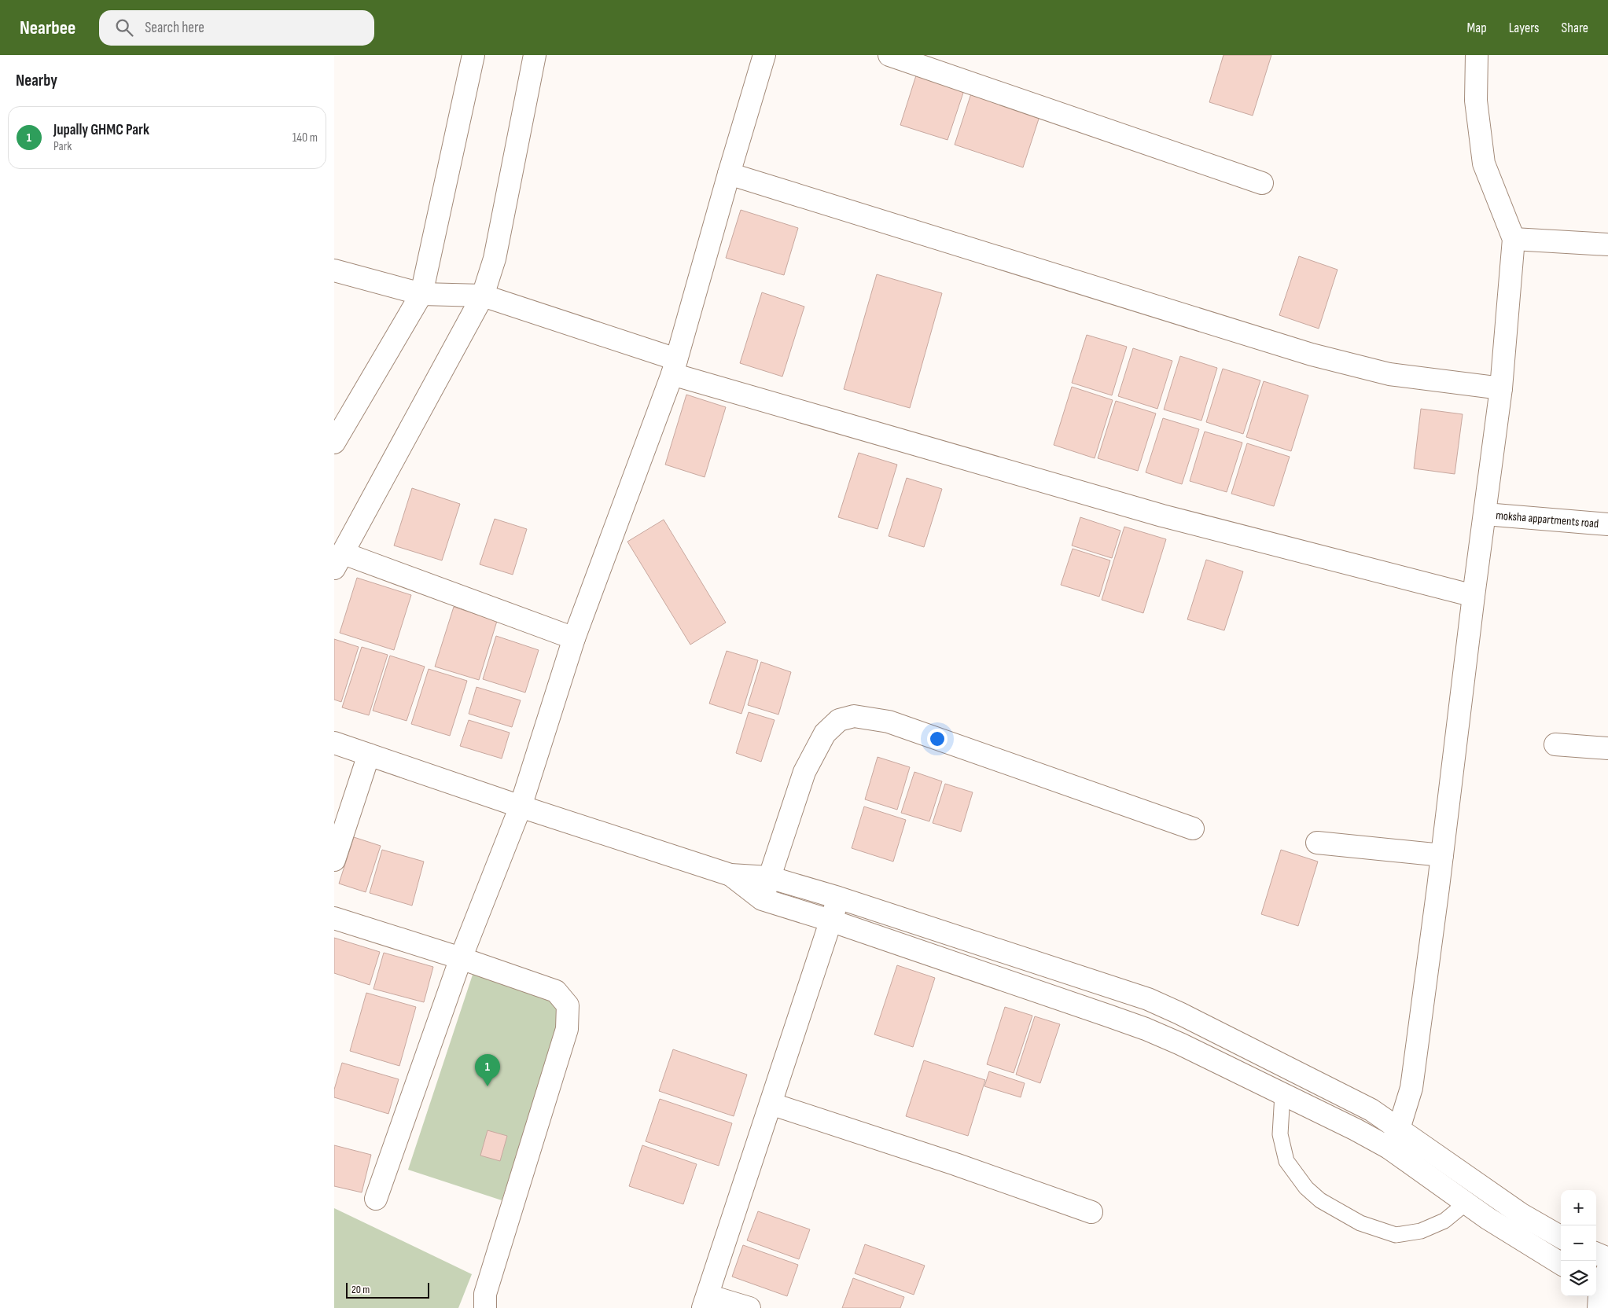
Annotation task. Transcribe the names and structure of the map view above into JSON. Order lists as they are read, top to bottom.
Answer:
{
  "streets": {
    "street": ["moksha appartments road"]
  },
  "scale_bar": "20 m",
  "page": {
    "header": "Nearbee",
    "search": "Search here",
    "nav": ["Map", "Layers", "Share"],
    "heading": "Nearby",
    "list": [
      {
        "mark": "1",
        "name": "Jupally GHMC Park",
        "note": "Park",
        "value": "140 m"
      }
    ],
    "pins": "1",
    "map_buttons": ["+", "−"],
    "scale": "20 m"
  }
}
